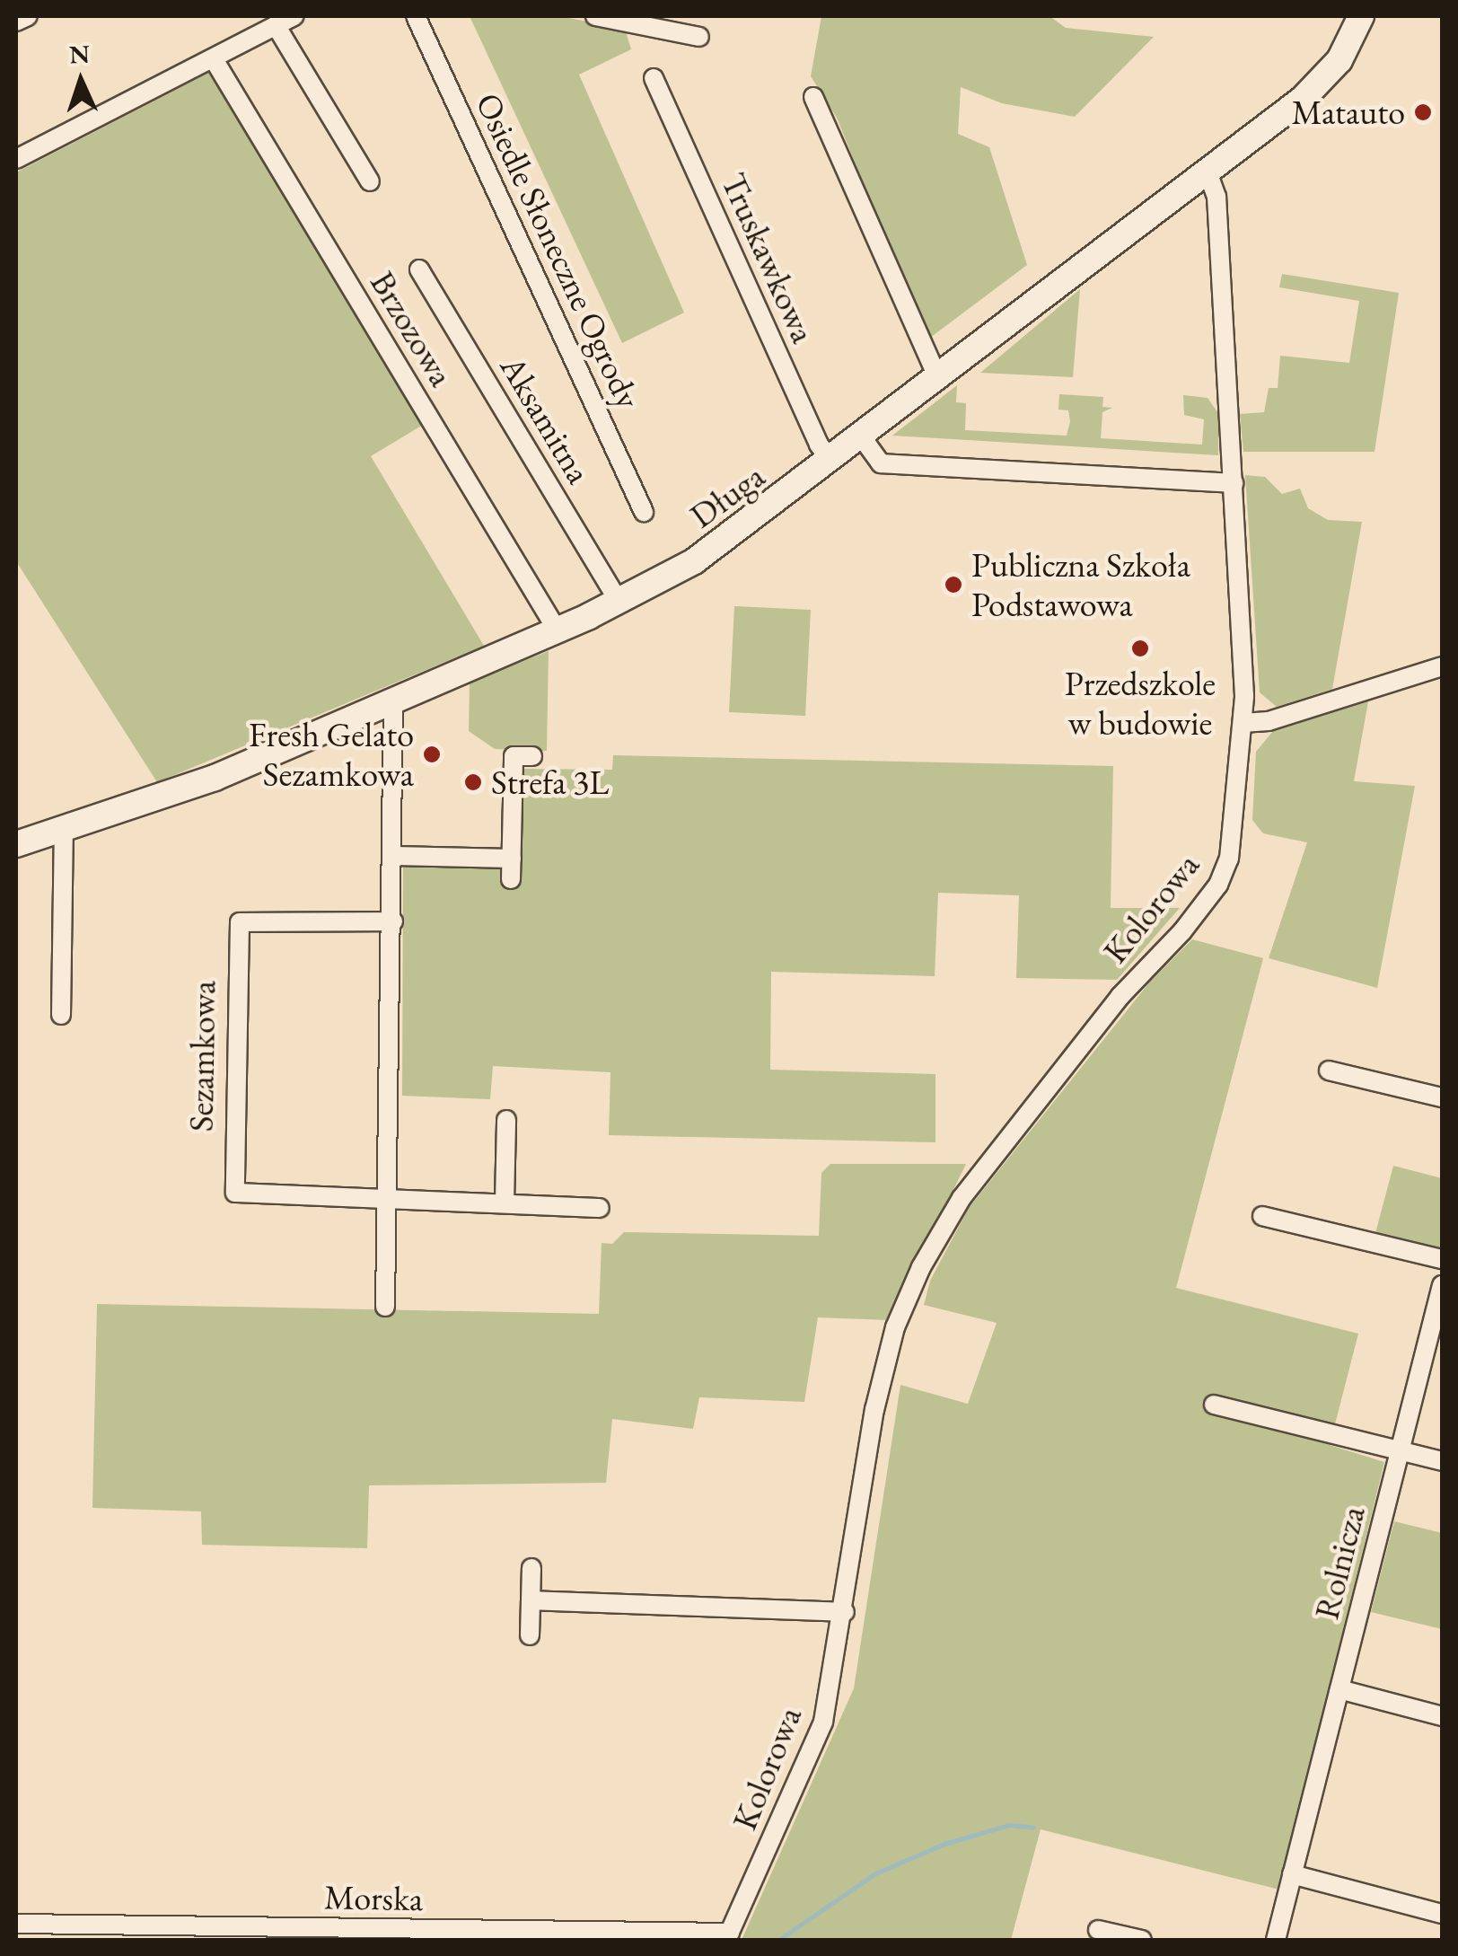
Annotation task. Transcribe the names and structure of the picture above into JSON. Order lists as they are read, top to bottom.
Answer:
{
  "streets": {
    "street": [
      "Osiedle Słoneczne Ogrody",
      "Truskawkowa",
      "Brzozowa",
      "Aksamitna",
      "Długa",
      "Kolorowa",
      "Sezamkowa",
      "Rolnicza",
      "Morska"
    ]
  },
  "crossings": [
    ["Truskawkowa", "Długa"],
    ["Brzozowa", "Długa"],
    ["Aksamitna", "Długa"],
    ["Długa", "Kolorowa"],
    ["Kolorowa", "Morska"]
  ],
  "places": [
    "Matauto",
    "Publiczna Szkoła Podstawowa",
    "Przedszkole w budowie",
    "Fresh Gelato Sezamkowa",
    "Strefa 3L"
  ],
  "north": "top"
}
